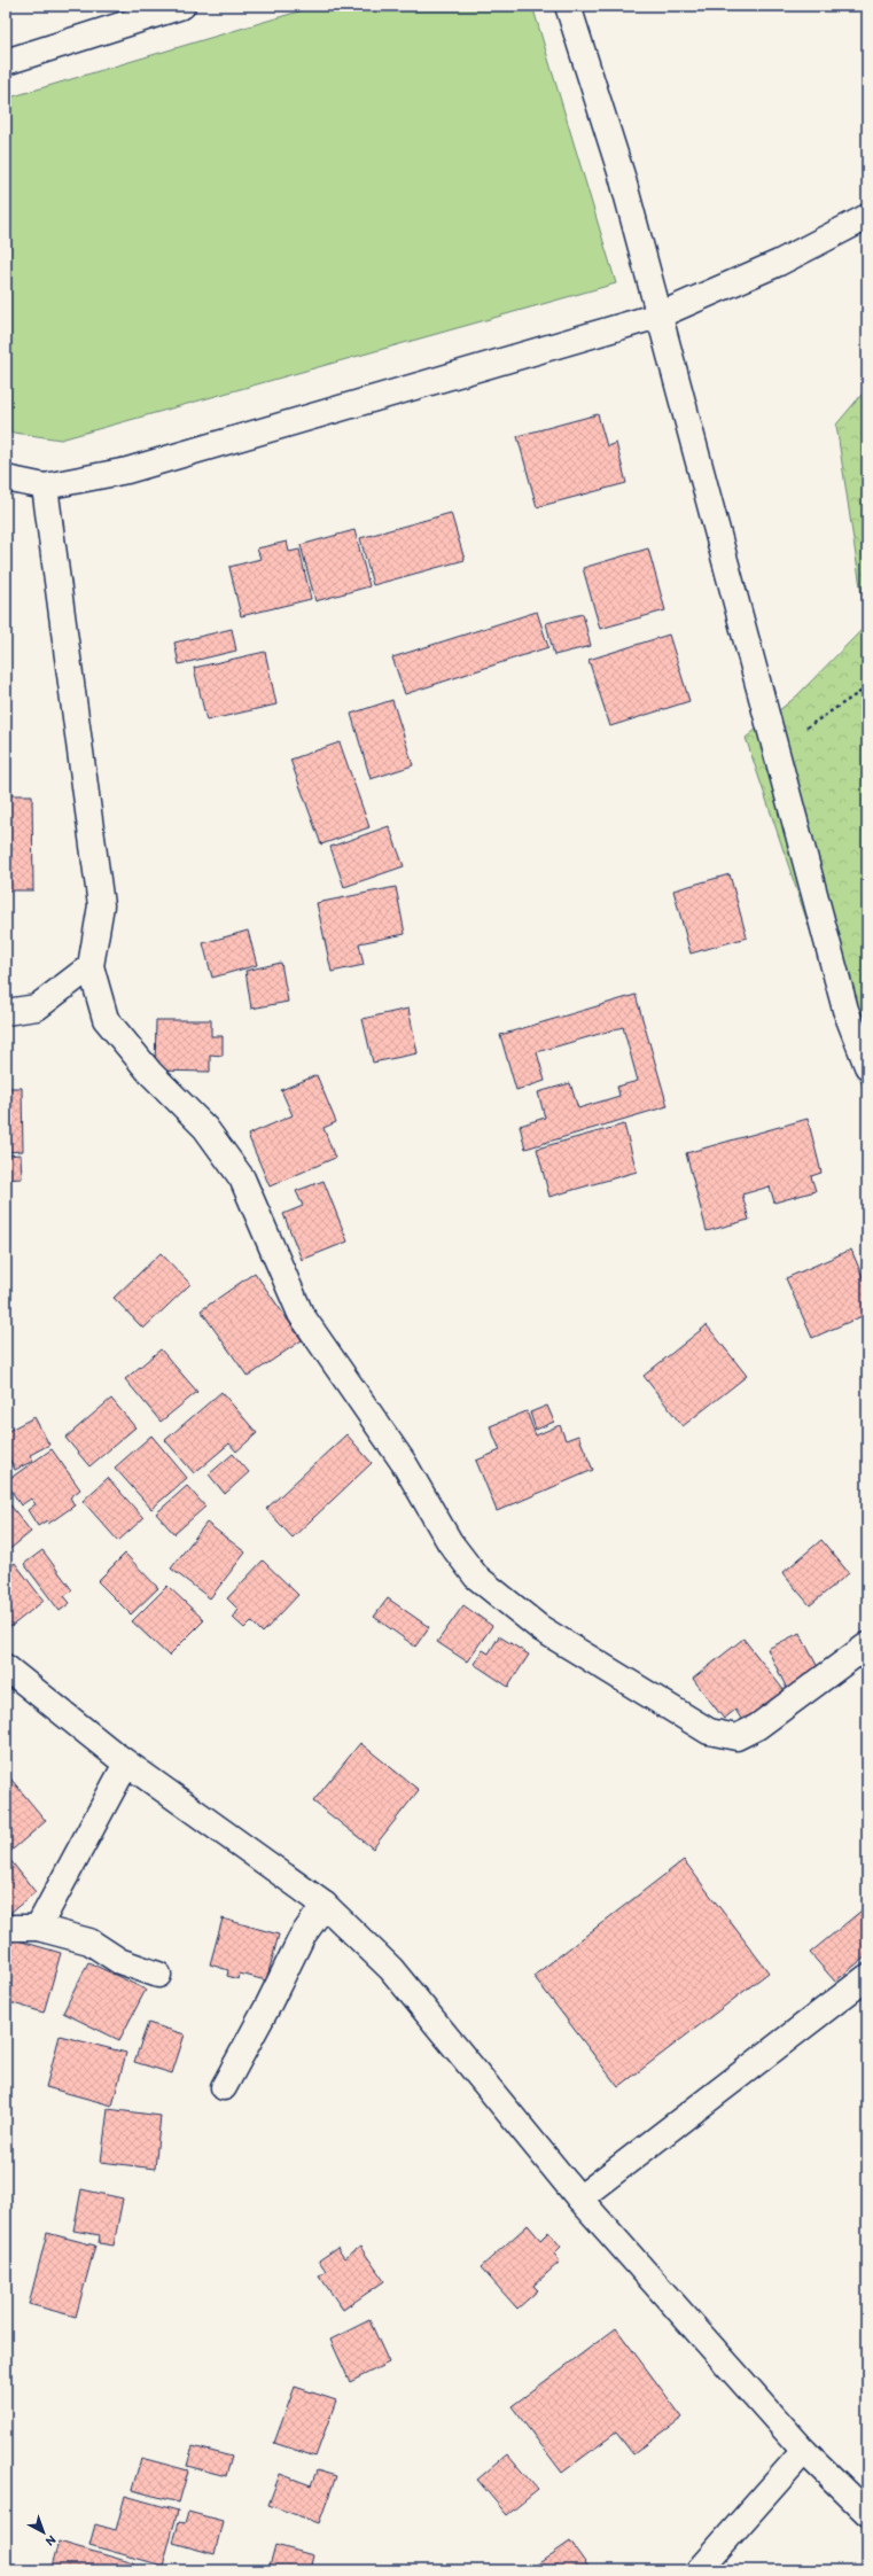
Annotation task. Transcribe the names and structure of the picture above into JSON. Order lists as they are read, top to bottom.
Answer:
{
  "north": "bottom right"
}
